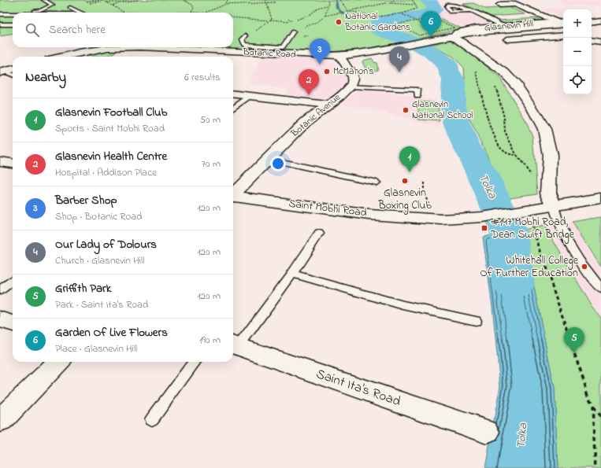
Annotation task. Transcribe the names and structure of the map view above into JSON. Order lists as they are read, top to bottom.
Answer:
{
  "streets": {
    "street": [
      "Glasnevin Hill",
      "Botanic Road",
      "Botanic Avenue",
      "Saint Mobhi Road",
      "Saint Ita's Road"
    ]
  },
  "crossings": [
    ["Glasnevin Hill", "Botanic Road"],
    ["Glasnevin Hill", "Botanic Avenue"],
    ["Botanic Road", "Botanic Avenue"]
  ],
  "water": ["Tolka"],
  "places": {
    "other": [
      "National Botanic Gardens",
      "McMahon's",
      "Glasnevin National School",
      "Glasnevin Boxing Club",
      "Whitehall College Of Further Education"
    ],
    "transit": ["#147 Mobhi Road, Dean Swift Bridge"]
  },
  "page": {
    "map_buttons": ["+", "−"],
    "pins": [
      "6",
      "3",
      "4",
      "2",
      "1",
      "5"
    ],
    "search": "Search here",
    "heading": ["Nearby", "6 results"],
    "list": [
      {
        "mark": "1",
        "name": "Glasnevin Football Club",
        "note": "Sports · Saint Mobhi Road",
        "value": "50 m"
      },
      {
        "mark": "2",
        "name": "Glasnevin Health Centre",
        "note": "Hospital · Addison Place",
        "value": "70 m"
      },
      {
        "mark": "3",
        "name": "Barber Shop",
        "note": "Shop · Botanic Road",
        "value": "120 m"
      },
      {
        "mark": "4",
        "name": "Our Lady of Dolours",
        "note": "Church · Glasnevin Hill",
        "value": "120 m"
      },
      {
        "mark": "5",
        "name": "Griffith Park",
        "note": "Park · Saint Ita's Road",
        "value": "120 m"
      },
      {
        "mark": "6",
        "name": "Garden Of Live Flowers",
        "note": "Place · Glasnevin Hill",
        "value": "190 m"
      }
    ]
  }
}
